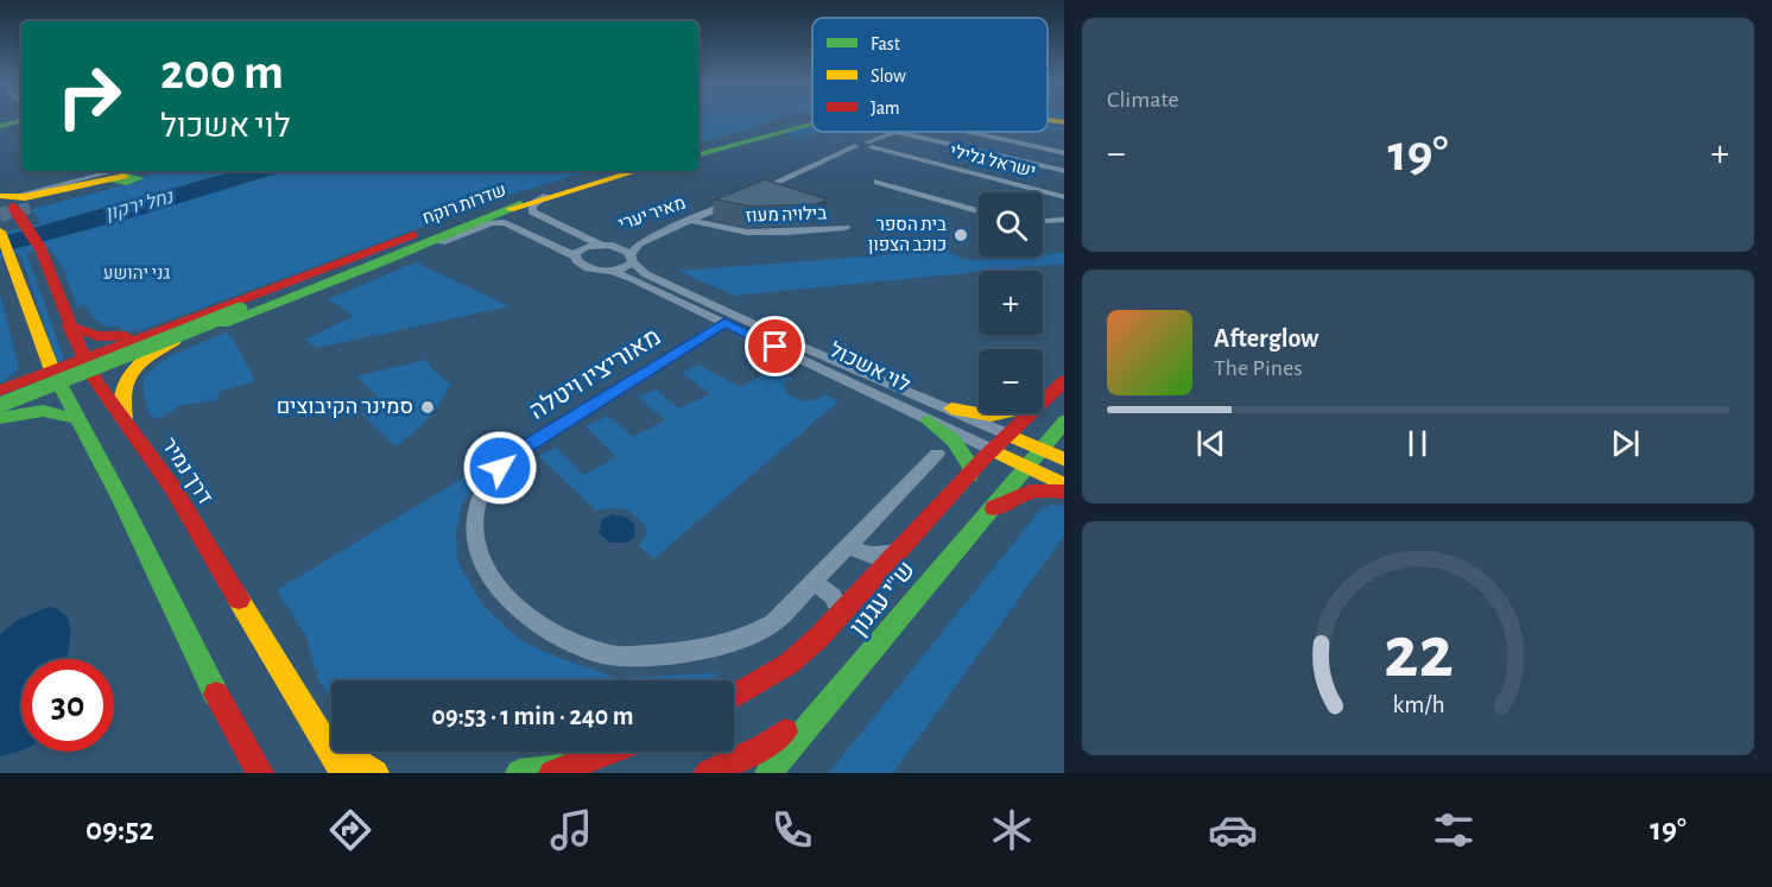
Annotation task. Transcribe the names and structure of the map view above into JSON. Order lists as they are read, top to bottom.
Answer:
{
  "streets": {
    "main road": ["שדרות רוקח", "דרך נמיר", "ש''י עגנון"],
    "street": [
      "ישראל גלילי",
      "מאיר יערי",
      "בילויה מעוז",
      "לוי אשכול",
      "מאוריציו ויטלה"
    ]
  },
  "crossings": [
    ["מאיר יערי", "בילויה מעוז"],
    ["מאיר יערי", "לוי אשכול"],
    ["לוי אשכול", "מאוריציו ויטלה"],
    ["לוי אשכול", "ש''י עגנון"]
  ],
  "water": ["נחל ירקון"],
  "parks": ["גני יהושע"],
  "places": ["בית הספר כוכב הצפון", "סמינר הקיבוצים"],
  "legend": ["Fast", "Slow", "Jam"],
  "page": {
    "tile": "Climate",
    "turn": ["200 m", "לוי אשכול"],
    "heat": ["−", "19°", "+"],
    "map_buttons": ["+", "−"],
    "song": ["Afterglow", "The Pines"],
    "limit": "30",
    "trip": "09:53 · 1 min · 240 m",
    "tabs": ["09:52", "19°"],
    "gauge": ["22", "km/h"]
  }
}
